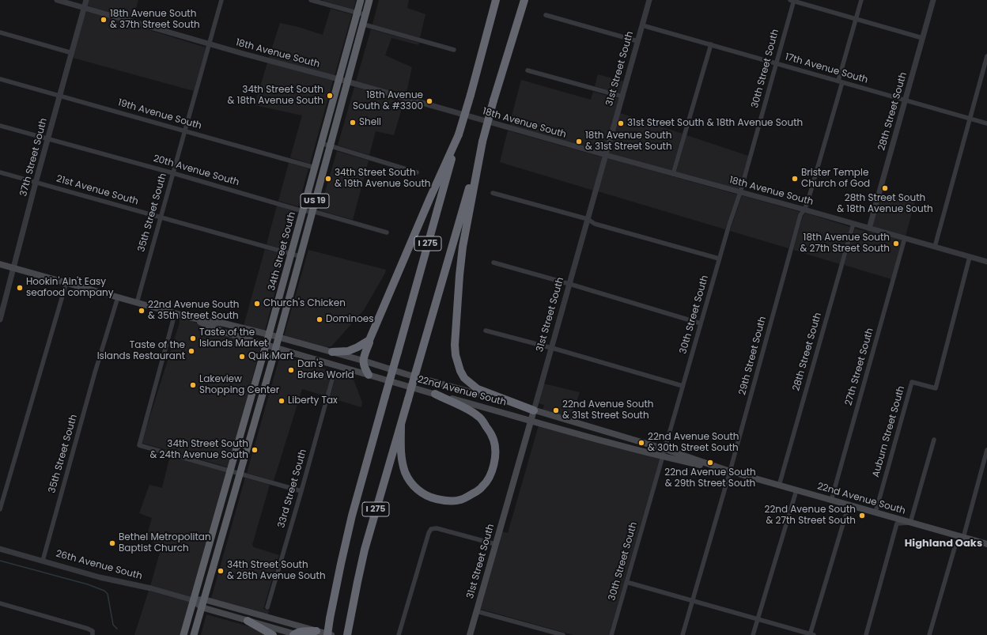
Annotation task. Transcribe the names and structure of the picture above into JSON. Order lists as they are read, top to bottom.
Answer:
{
  "streets": {
    "highway": ["US 19", "I 275", "34th Street South"],
    "main road": ["31st Street South", "22nd Avenue South", "26th Avenue South"],
    "street": [
      "18th Avenue South",
      "30th Street South",
      "17th Avenue South",
      "28th Street South",
      "19th Avenue South",
      "37th Street South",
      "20th Avenue South",
      "21st Avenue South",
      "35th Street South",
      "29th Street South",
      "27th Street South",
      "Auburn Street South",
      "33rd Street South"
    ]
  },
  "crossings": [
    ["18th Avenue South", "31st Street South"],
    ["18th Avenue South", "30th Street South"],
    ["18th Avenue South", "28th Street South"],
    ["18th Avenue South", "37th Street South"],
    ["18th Avenue South", "35th Street South"],
    ["18th Avenue South", "34th Street South"],
    ["18th Avenue South", "29th Street South"],
    ["18th Avenue South", "27th Street South"],
    ["18th Avenue South", "Auburn Street South"],
    ["31st Street South", "17th Avenue South"],
    ["31st Street South", "22nd Avenue South"],
    ["30th Street South", "17th Avenue South"],
    ["30th Street South", "22nd Avenue South"],
    ["17th Avenue South", "28th Street South"],
    ["17th Avenue South", "29th Street South"],
    ["28th Street South", "22nd Avenue South"],
    ["19th Avenue South", "37th Street South"],
    ["19th Avenue South", "35th Street South"],
    ["19th Avenue South", "34th Street South"],
    ["37th Street South", "20th Avenue South"],
    ["37th Street South", "21st Avenue South"],
    ["37th Street South", "22nd Avenue South"],
    ["20th Avenue South", "35th Street South"],
    ["20th Avenue South", "34th Street South"],
    ["21st Avenue South", "35th Street South"],
    ["21st Avenue South", "34th Street South"],
    ["35th Street South", "22nd Avenue South"],
    ["35th Street South", "26th Avenue South"],
    ["34th Street South", "22nd Avenue South"],
    ["34th Street South", "26th Avenue South"],
    ["29th Street South", "22nd Avenue South"],
    ["27th Street South", "22nd Avenue South"],
    ["22nd Avenue South", "Auburn Street South"]
  ],
  "districts": ["Highland Oaks"],
  "places": [
    "18th Avenue South & 37th Street South",
    "34th Street South & 18th Avenue South",
    "18th Avenue South & #3300",
    "Shell",
    "31st Street South & 18th Avenue South",
    "18th Avenue South & 31st Street South",
    "34th Street South & 19th Avenue South",
    "Brister Temple Church of God",
    "28th Street South & 18th Avenue South",
    "18th Avenue South & 27th Street South",
    "Hookin' Ain't Easy seafood company",
    "Church's Chicken",
    "22nd Avenue South & 35th Street South",
    "Dominoes",
    "Taste of the Islands Market",
    "Taste of the Islands Restaurant",
    "Quik Mart",
    "Dan's Brake World",
    "Lakeview Shopping Center",
    "Liberty Tax",
    "22nd Avenue South & 31st Street South",
    "22nd Avenue South & 30th Street South",
    "34th Street South & 24th Avenue South",
    "22nd Avenue South & 29th Street South",
    "22nd Avenue South & 27th Street South",
    "Bethel Metropolitan Baptist Church",
    "34th Street South & 26th Avenue South"
  ]
}
